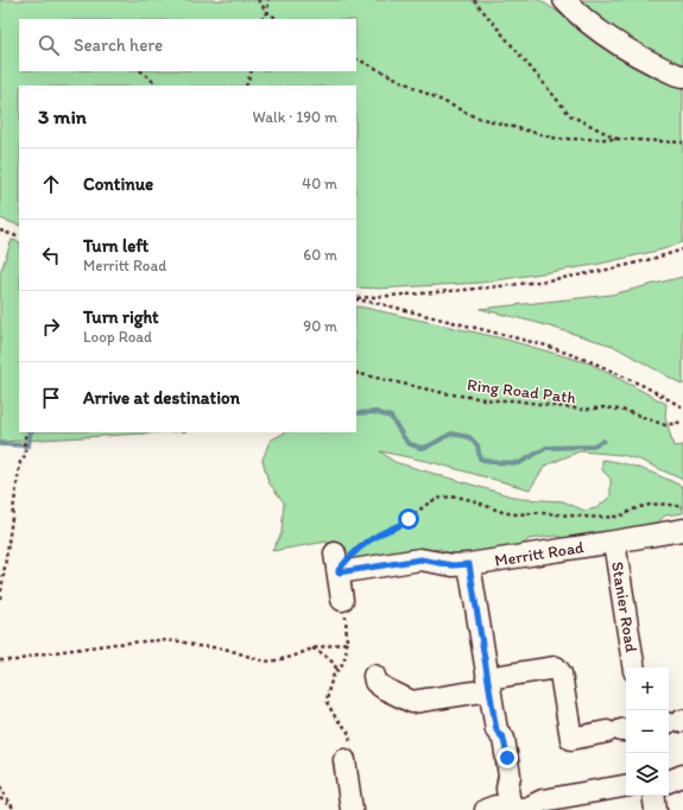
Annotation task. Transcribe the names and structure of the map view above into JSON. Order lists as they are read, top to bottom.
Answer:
{
  "streets": {
    "street": ["Merritt Road", "Stanier Road"],
    "path": ["Ring Road Path"]
  },
  "crossings": [
    ["Merritt Road", "Stanier Road"]
  ],
  "page": {
    "search": "Search here",
    "heading": ["3 min", "Walk · 190 m"],
    "list": [
      ["Continue", "40 m"],
      ["Turn left", "Merritt Road", "60 m"],
      ["Turn right", "Loop Road", "90 m"],
      "Arrive at destination"
    ],
    "map_buttons": ["+", "−"]
  }
}
